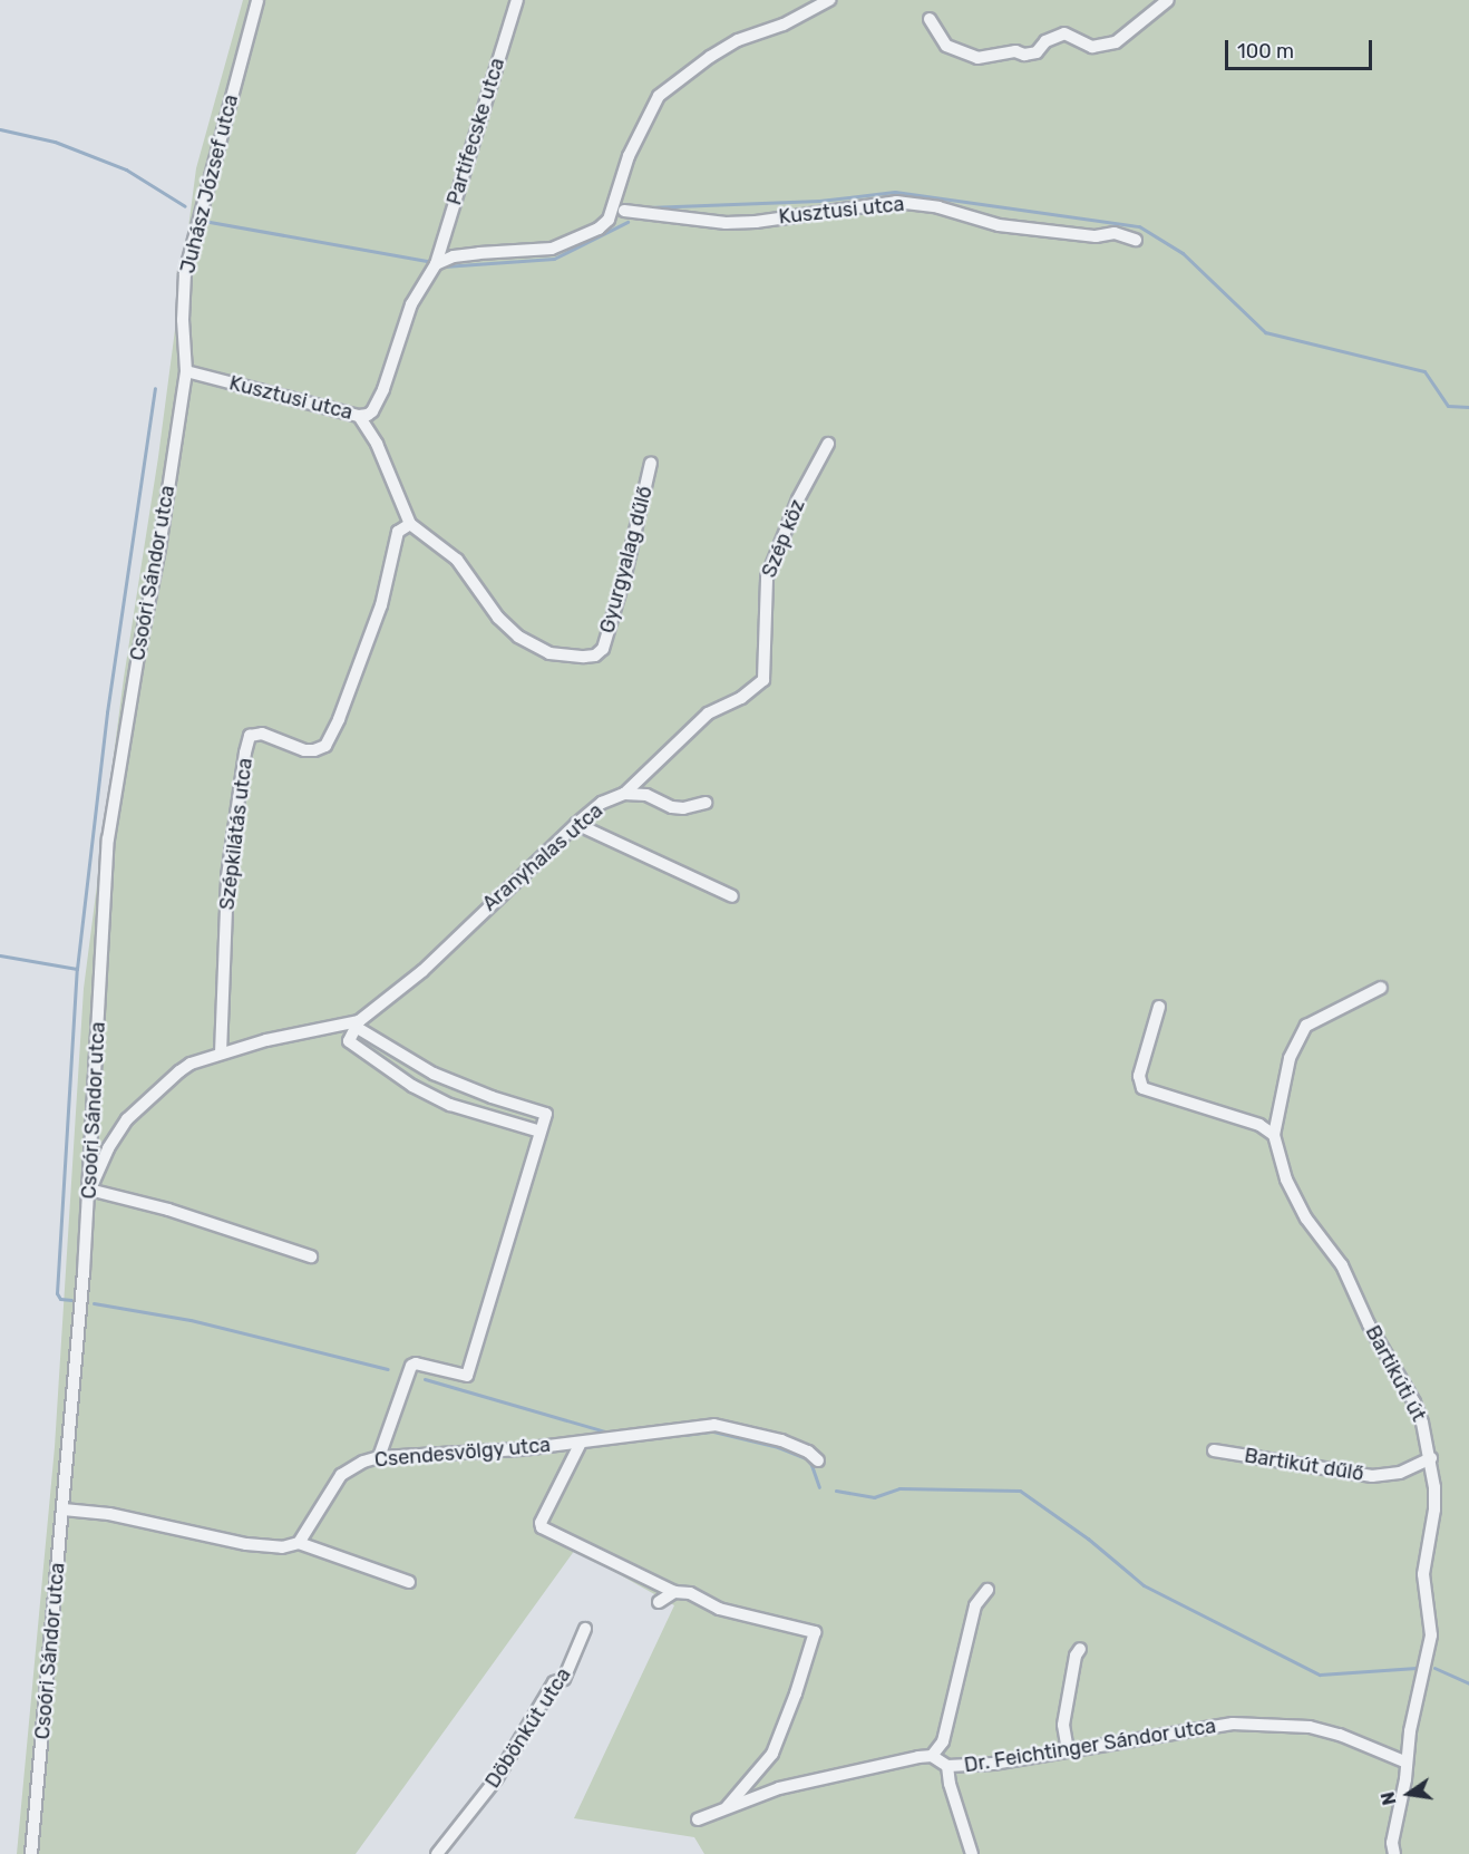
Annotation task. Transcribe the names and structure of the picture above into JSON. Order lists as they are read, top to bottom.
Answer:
{
  "streets": {
    "street": [
      "Partifecske utca",
      "Juhász József utca",
      "Kusztusi utca",
      "Szép köz",
      "Gyurgyalag dűlő",
      "Csoóri Sándor utca",
      "Szépkilátás utca",
      "Aranyhalas utca",
      "Bartikúti út",
      "Csendesvölgy utca",
      "Bartikút dűlő",
      "Döbönkút utca",
      "Dr. Feichtinger Sándor utca"
    ]
  },
  "crossings": [
    ["Partifecske utca", "Kusztusi utca"],
    ["Juhász József utca", "Kusztusi utca"],
    ["Juhász József utca", "Csoóri Sándor utca"],
    ["Kusztusi utca", "Csoóri Sándor utca"],
    ["Szép köz", "Aranyhalas utca"],
    ["Gyurgyalag dűlő", "Szépkilátás utca"],
    ["Csoóri Sándor utca", "Aranyhalas utca"],
    ["Szépkilátás utca", "Aranyhalas utca"],
    ["Bartikúti út", "Bartikút dűlő"],
    ["Bartikúti út", "Dr. Feichtinger Sándor utca"]
  ],
  "scale_bar": "100 m",
  "north": "left"
}
